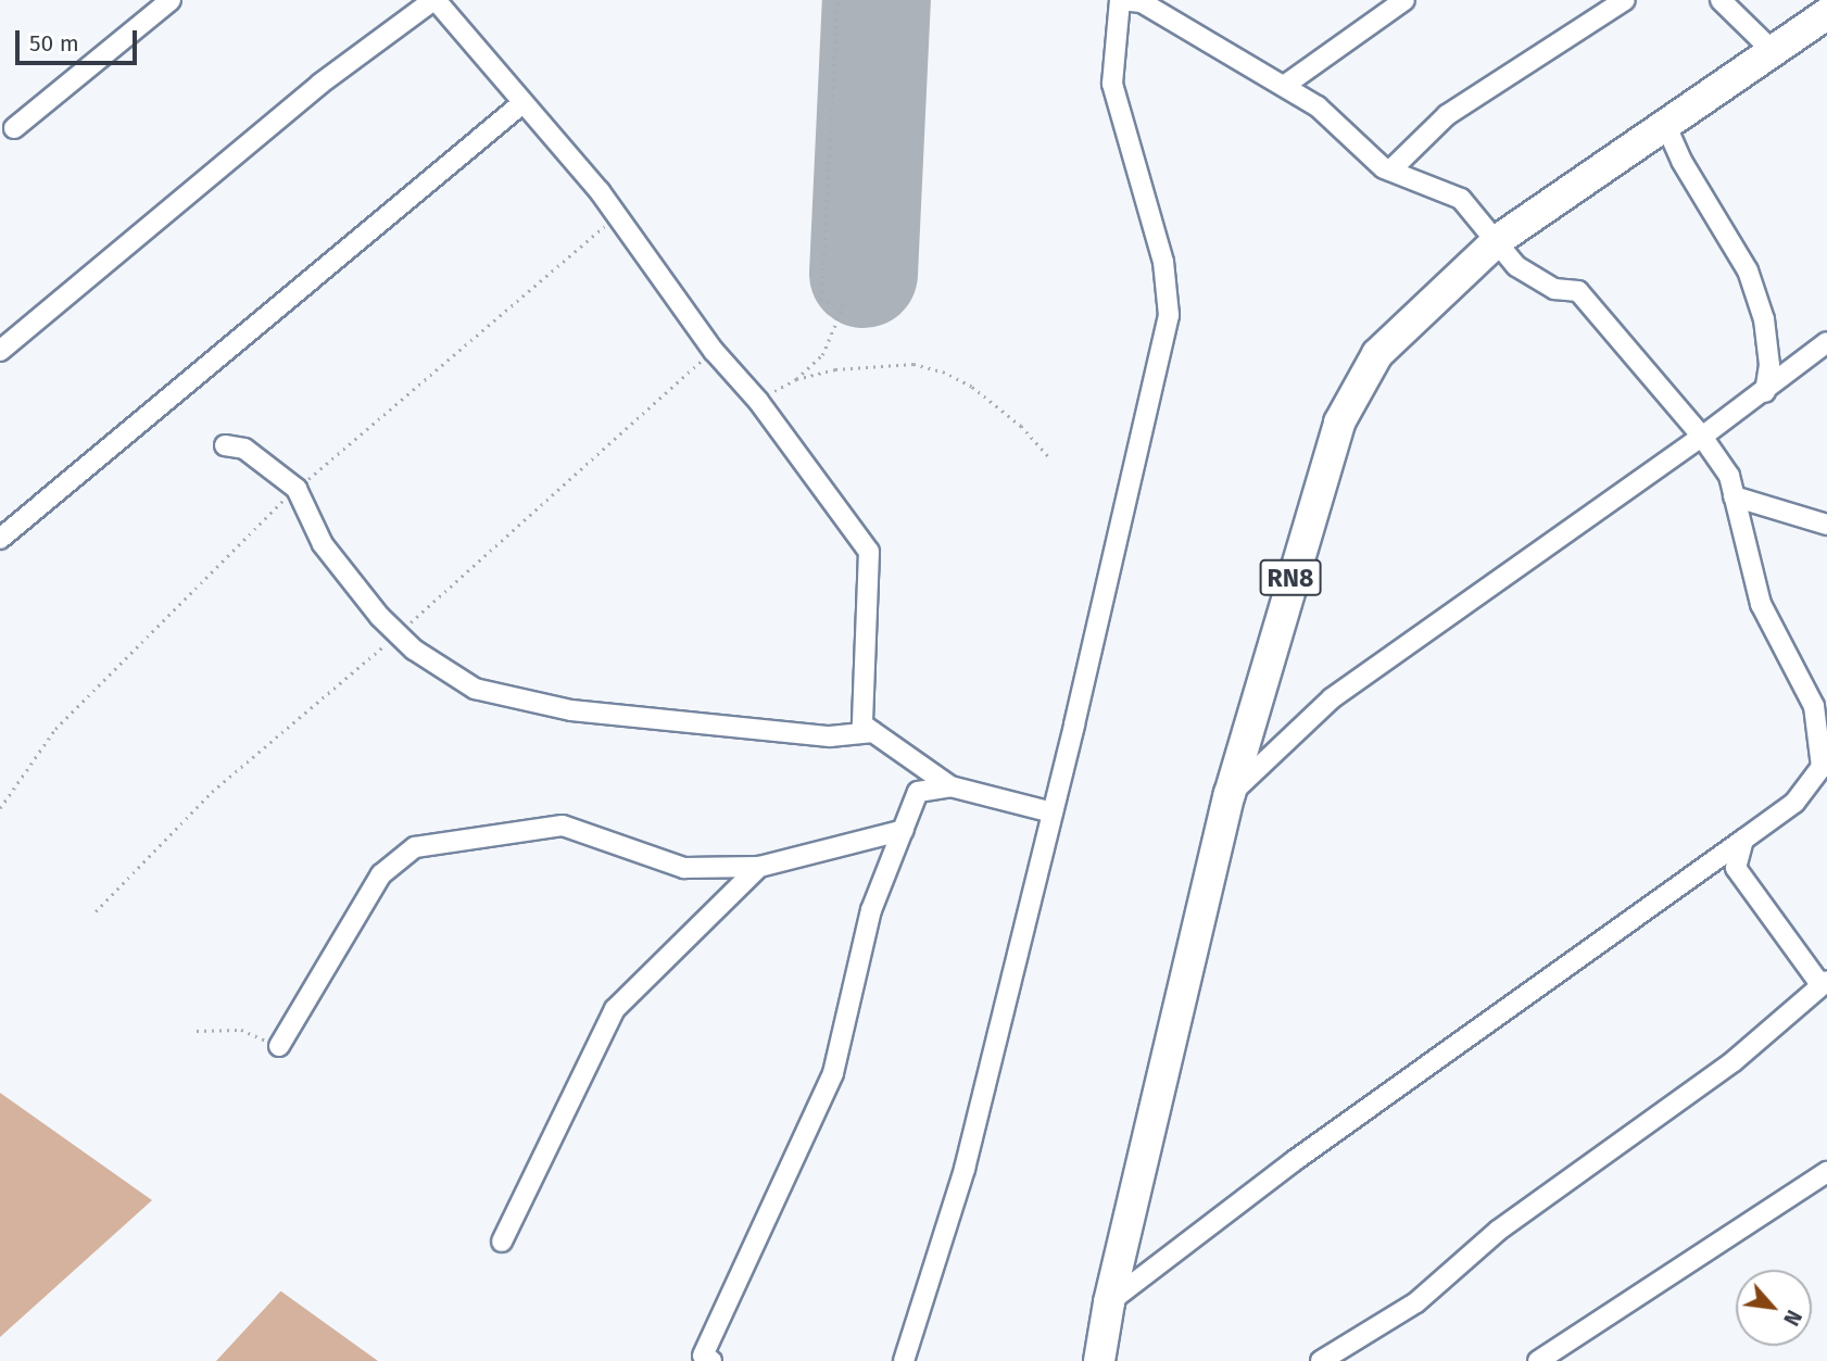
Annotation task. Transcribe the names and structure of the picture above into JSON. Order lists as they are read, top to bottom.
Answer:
{
  "streets": {
    "main road": ["RN8"]
  },
  "scale_bar": "50 m",
  "north": "bottom right"
}
